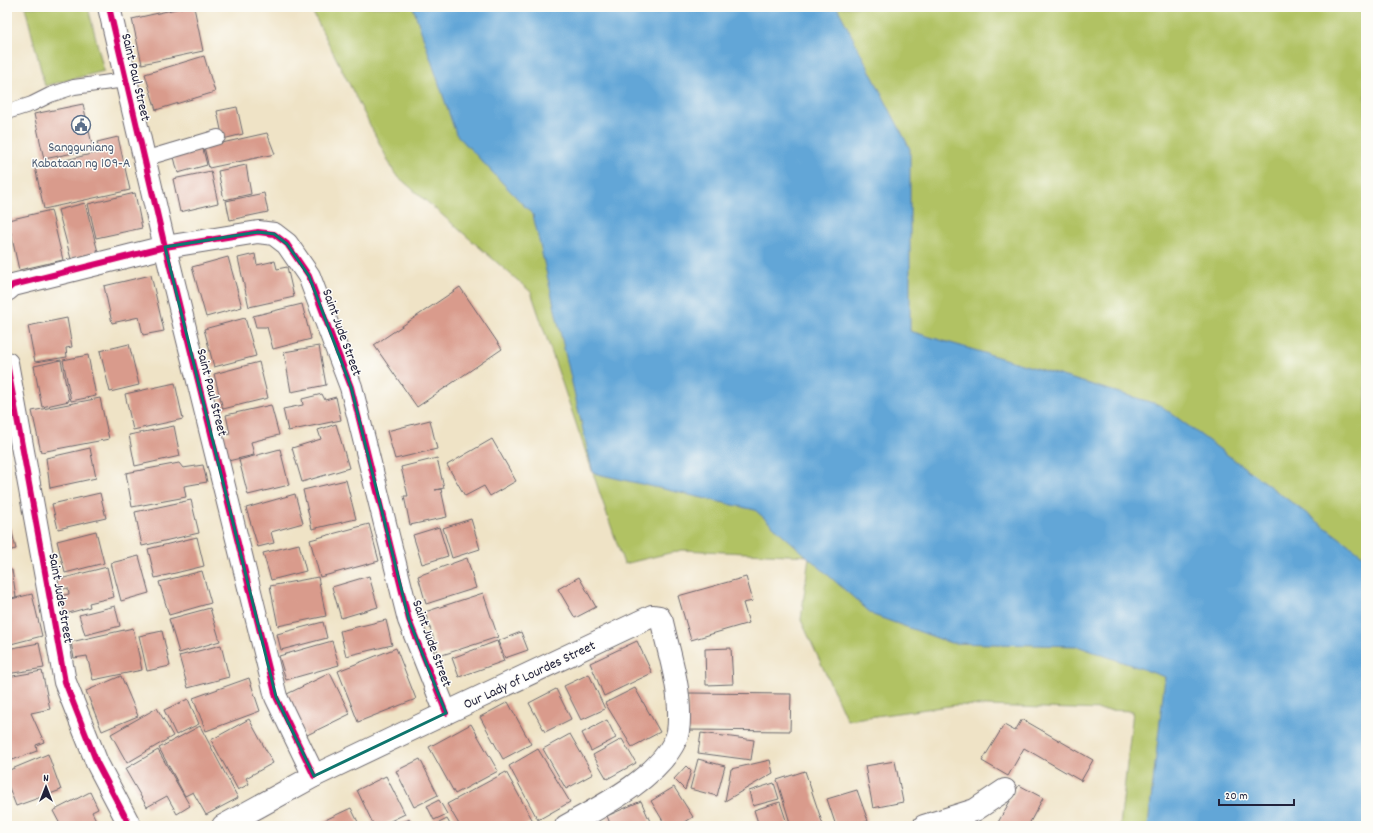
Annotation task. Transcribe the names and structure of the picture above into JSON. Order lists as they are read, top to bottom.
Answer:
{
  "streets": {
    "street": ["Saint Paul Street", "Saint Jude Street", "Our Lady of Lourdes Street"]
  },
  "crossings": [
    ["Saint Paul Street", "Saint Jude Street"],
    ["Saint Paul Street", "Our Lady of Lourdes Street"],
    ["Saint Jude Street", "Our Lady of Lourdes Street"]
  ],
  "places": {
    "public building": ["Sangguniang Kabataan ng 109-A"]
  },
  "scale_bar": "20 m",
  "north": "top"
}
